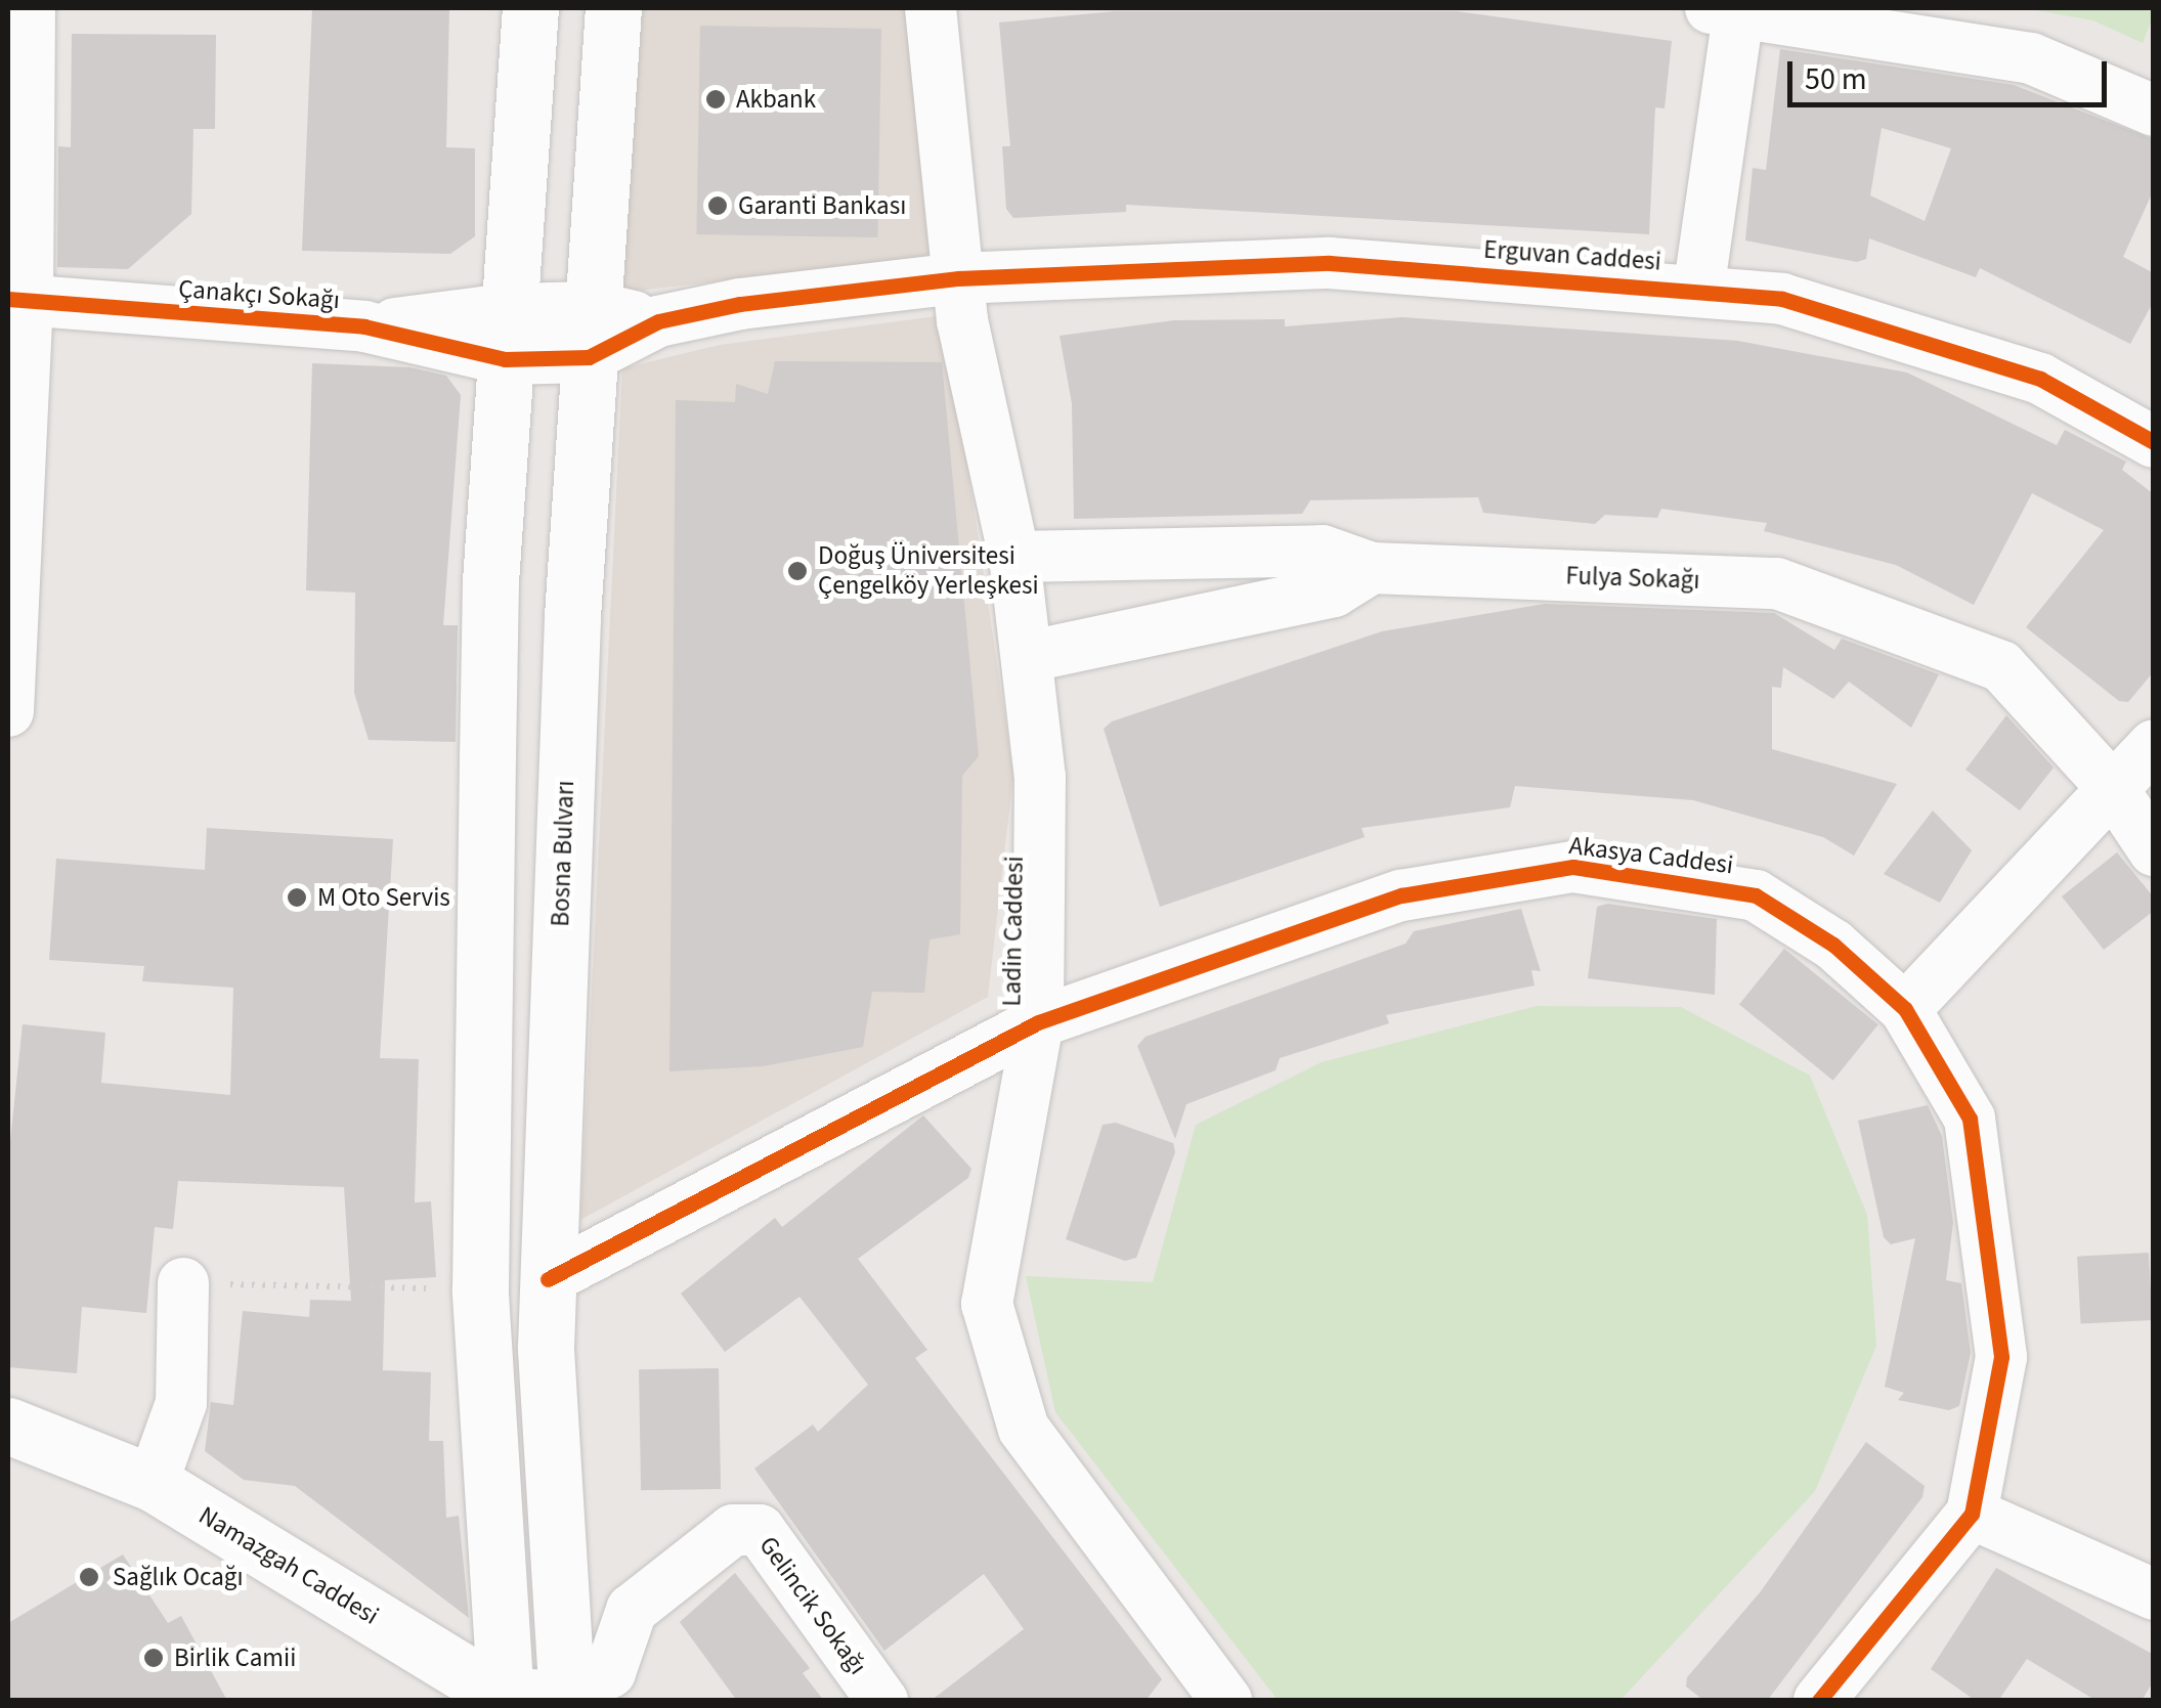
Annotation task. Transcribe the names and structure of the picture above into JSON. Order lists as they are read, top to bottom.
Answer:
{
  "streets": {
    "main road": ["Bosna Bulvarı", "Namazgah Caddesi"],
    "street": [
      "Erguvan Caddesi",
      "Çanakçı Sokağı",
      "Fulya Sokağı",
      "Akasya Caddesi",
      "Ladin Caddesi",
      "Gelincik Sokağı"
    ]
  },
  "crossings": [
    ["Erguvan Caddesi", "Çanakçı Sokağı"],
    ["Erguvan Caddesi", "Bosna Bulvarı"],
    ["Erguvan Caddesi", "Ladin Caddesi"],
    ["Çanakçı Sokağı", "Bosna Bulvarı"],
    ["Fulya Sokağı", "Ladin Caddesi"],
    ["Bosna Bulvarı", "Akasya Caddesi"],
    ["Bosna Bulvarı", "Gelincik Sokağı"],
    ["Akasya Caddesi", "Ladin Caddesi"]
  ],
  "places": [
    "Akbank",
    "Garanti Bankası",
    "Doğuş Üniversitesi Çengelköy Yerleşkesi",
    "M Oto Servis",
    "Sağlık Ocağı",
    "Birlik Camii"
  ],
  "scale_bar": "50 m"
}
